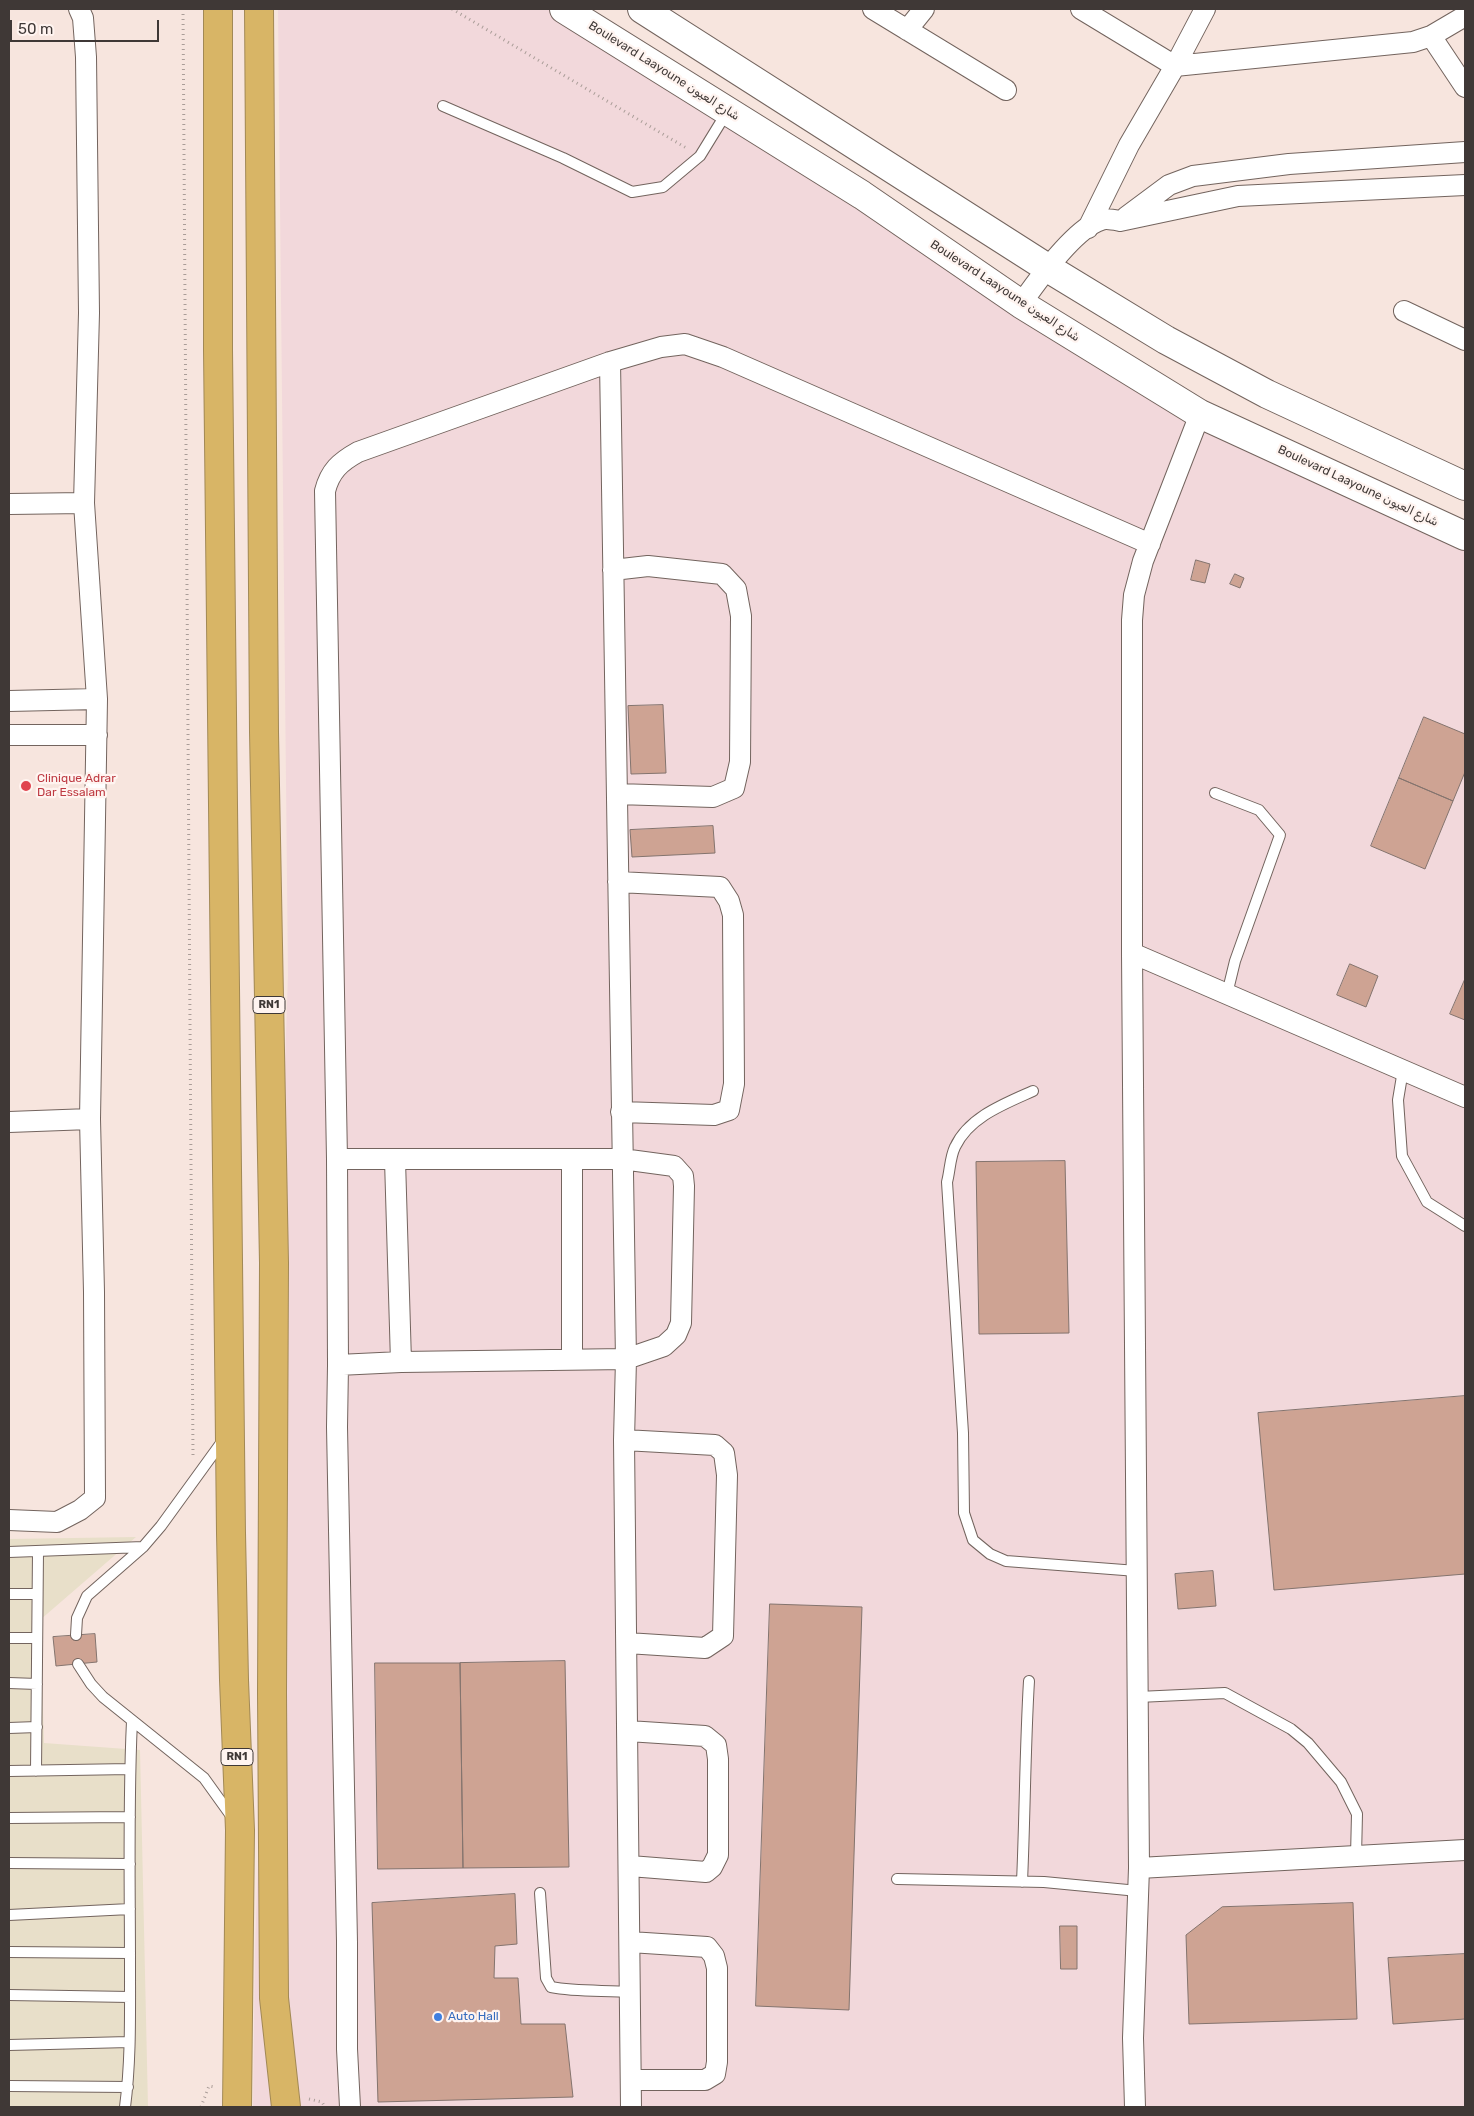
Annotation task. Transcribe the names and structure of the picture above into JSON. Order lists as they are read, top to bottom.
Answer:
{
  "streets": {
    "highway": ["RN1"],
    "street": ["Boulevard Laayoune شارع العيون"]
  },
  "places": ["Clinique Adrar Dar Essalam", "Auto Hall"],
  "scale_bar": "50 m"
}
